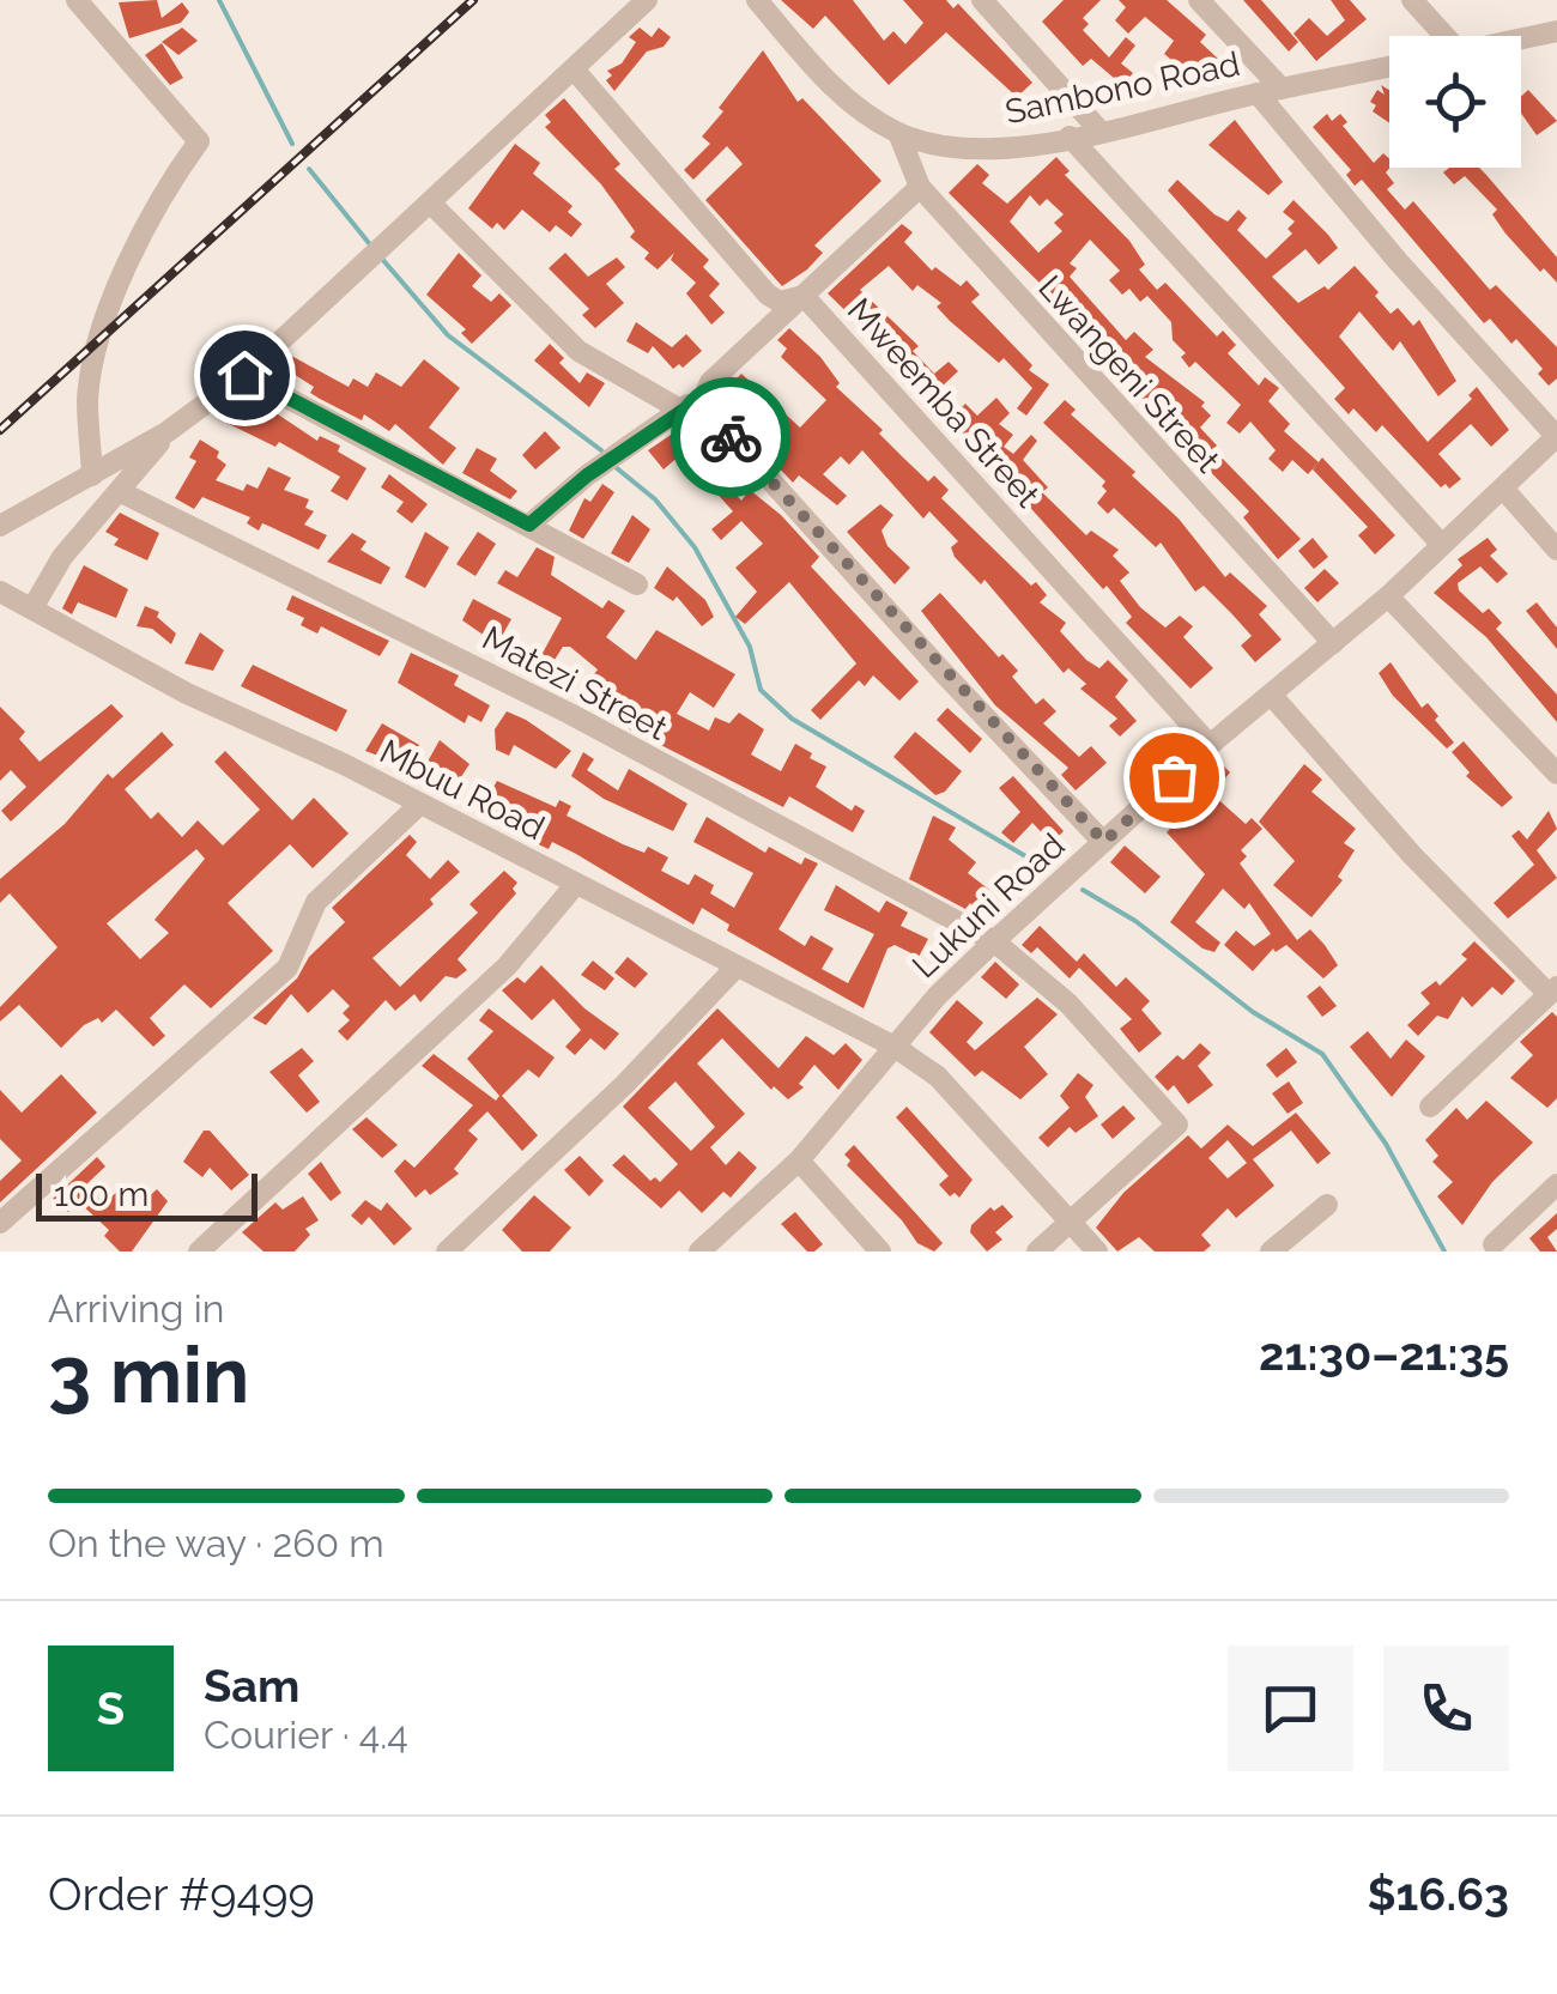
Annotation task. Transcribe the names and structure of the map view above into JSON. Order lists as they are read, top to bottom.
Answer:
{
  "streets": {
    "street": [
      "Sambono Road",
      "Lwangeni Street",
      "Mweemba Street",
      "Matezi Street",
      "Mbuu Road",
      "Lukuni Road"
    ]
  },
  "crossings": [
    ["Sambono Road", "Lwangeni Street"],
    ["Lwangeni Street", "Lukuni Road"],
    ["Mweemba Street", "Lukuni Road"],
    ["Matezi Street", "Mbuu Road"],
    ["Matezi Street", "Lukuni Road"],
    ["Mbuu Road", "Lukuni Road"]
  ],
  "scale_bar": "100 m",
  "page": {
    "scale": "100 m",
    "heading": ["3 min", "Arriving in", "21:30–21:35"],
    "panel": [
      "Sam",
      "Courier · 4.4",
      "Order #9499",
      "$16.63"
    ],
    "bar": "On the way · 260 m",
    "round": "S"
  }
}
